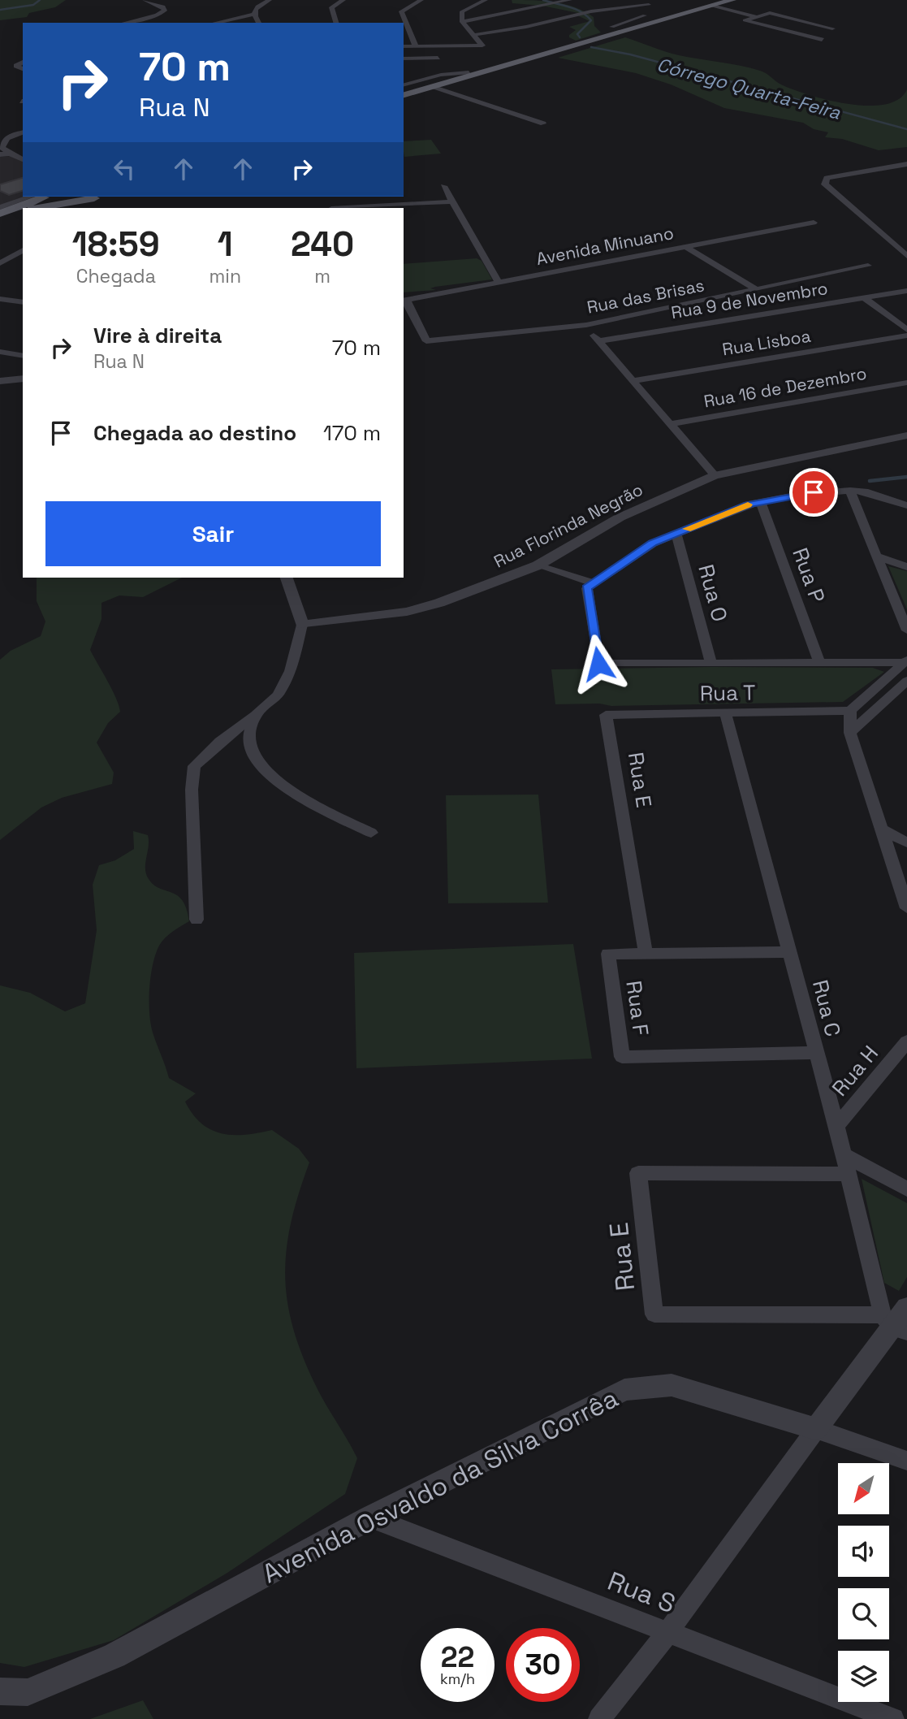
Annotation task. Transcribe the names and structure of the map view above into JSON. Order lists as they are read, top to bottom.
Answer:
{
  "streets": {
    "street": [
      "Avenida Minuano",
      "Rua das Brisas",
      "Rua 9 de Novembro",
      "Rua Lisboa",
      "Rua 16 de Dezembro",
      "Rua Florinda Negrão",
      "Rua P",
      "Rua O",
      "Rua T",
      "Rua E",
      "Rua F",
      "Rua C",
      "Rua H",
      "Avenida Osvaldo da Silva Corrêa",
      "Rua S"
    ]
  },
  "crossings": [
    ["Avenida Minuano", "Rua das Brisas"],
    ["Rua T", "Rua E"],
    ["Rua T", "Rua C"],
    ["Rua E", "Rua F"],
    ["Rua E", "Rua C"],
    ["Rua F", "Rua C"],
    ["Rua C", "Rua H"],
    ["Avenida Osvaldo da Silva Corrêa", "Rua S"]
  ],
  "water": ["Córrego Quarta-Feira"],
  "north": "bottom left",
  "page": {
    "turn": ["70 m", "Rua N"],
    "eta": [
      "18:59",
      "Chegada",
      "1",
      "min",
      "240",
      "m"
    ],
    "list": [
      {
        "name": "Vire à direita",
        "note": "Rua N",
        "value": "70 m"
      },
      {
        "name": "Chegada ao destino",
        "value": "170 m"
      }
    ],
    "buttons": "Sair",
    "speed": "22 km/h",
    "limit": "30"
  }
}
